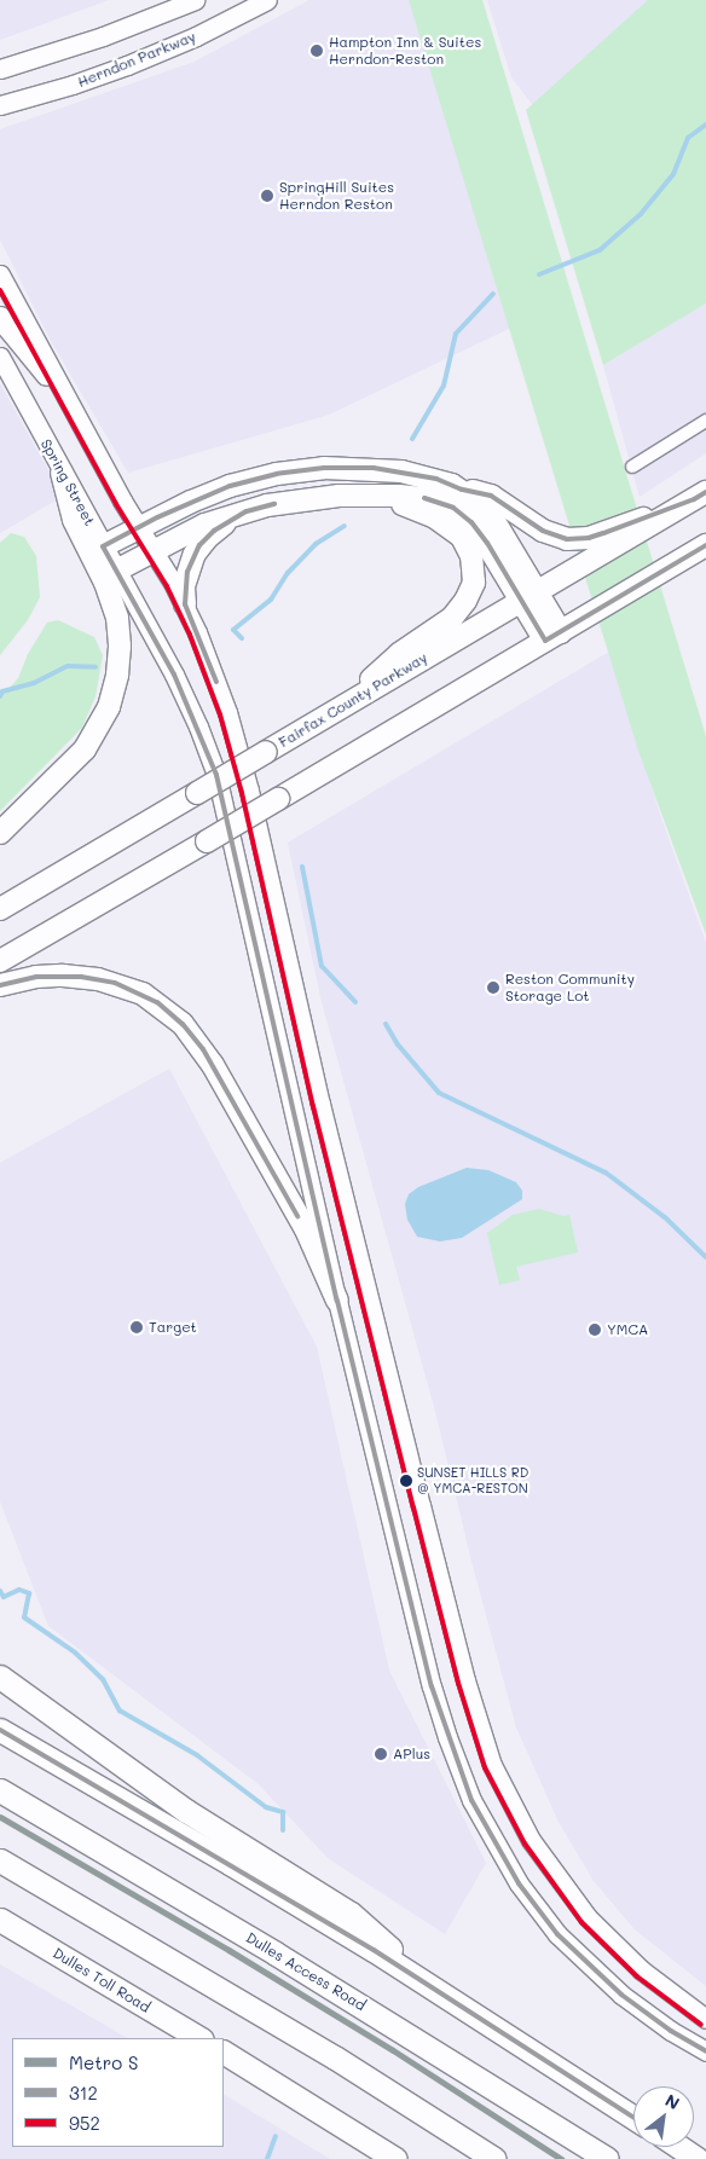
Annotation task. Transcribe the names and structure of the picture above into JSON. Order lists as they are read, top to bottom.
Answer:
{
  "streets": {
    "highway": ["Fairfax County Parkway", "Dulles Access Road", "Dulles Toll Road"],
    "main road": ["Herndon Parkway", "Spring Street"]
  },
  "places": [
    "Hampton Inn & Suites Herndon-Reston",
    "SpringHill Suites Herndon Reston",
    "Reston Community Storage Lot",
    "Target",
    "YMCA",
    "SUNSET HILLS RD @ YMCA-RESTON",
    "APlus"
  ],
  "lines": ["transit line 952", "transit line 312", "metro line S"],
  "legend": ["Metro S", "312", "952"],
  "north": "top right"
}
